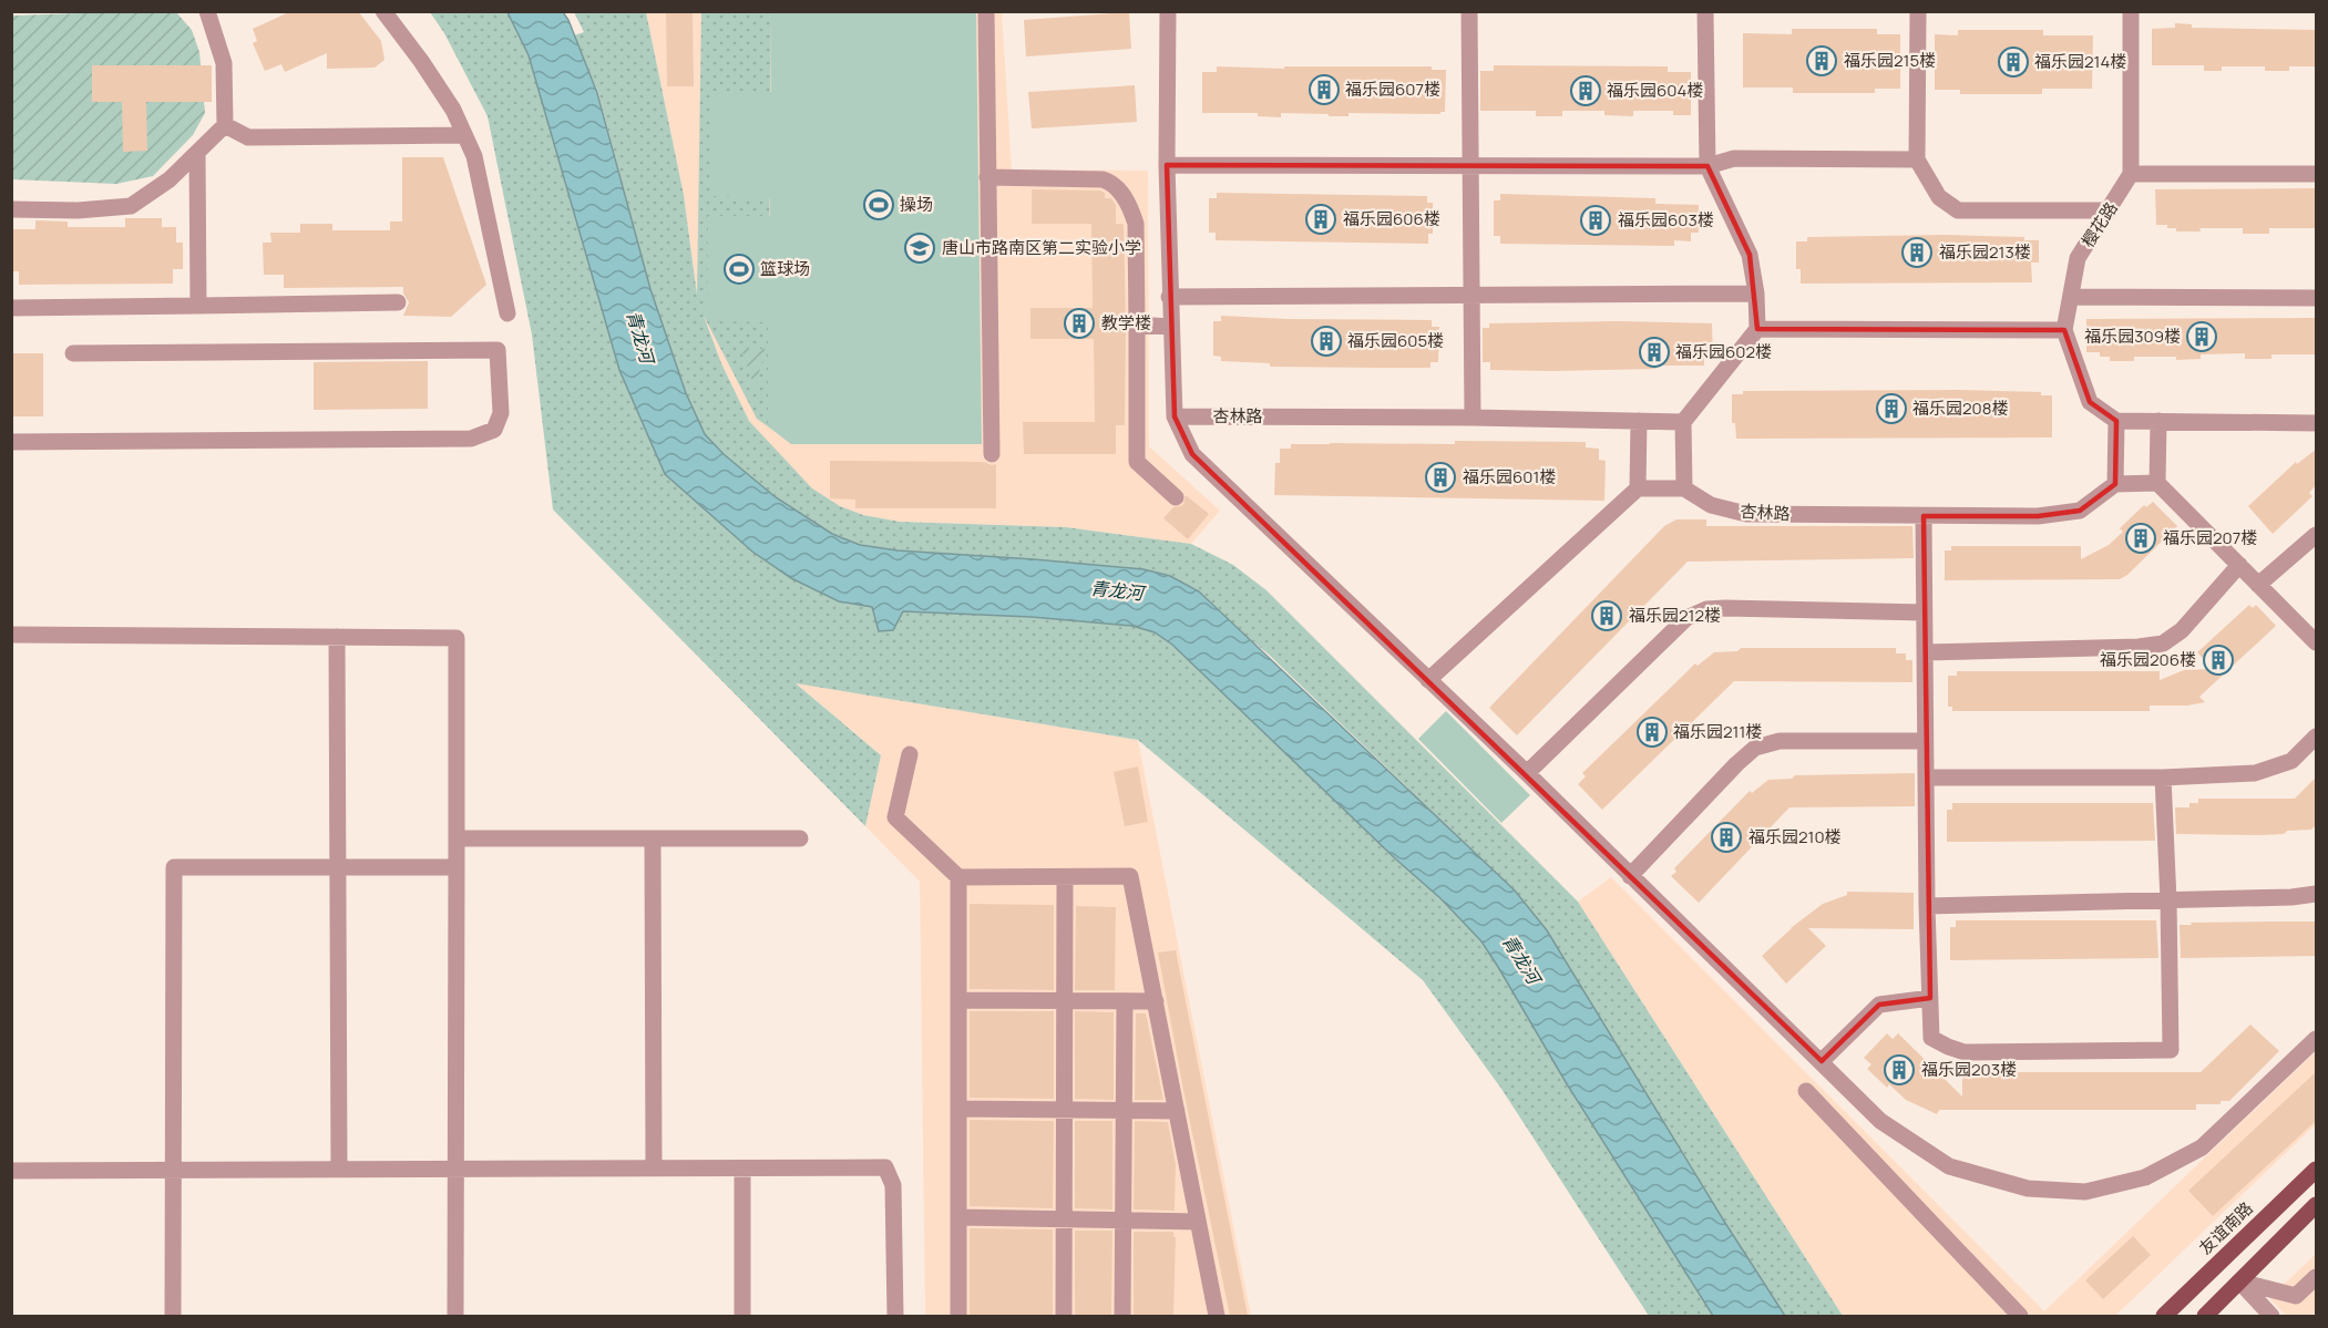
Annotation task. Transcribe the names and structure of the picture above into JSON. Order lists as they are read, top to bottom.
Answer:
{
  "streets": {
    "main road": ["友谊南路"],
    "street": ["樱花路", "杏林路"]
  },
  "water": ["青龙河"],
  "places": {
    "building": [
      "福乐园215楼",
      "福乐园214楼",
      "福乐园607楼",
      "福乐园604楼",
      "福乐园606楼",
      "福乐园603楼",
      "福乐园213楼",
      "教学楼",
      "福乐园309楼",
      "福乐园605楼",
      "福乐园602楼",
      "福乐园208楼",
      "福乐园601楼",
      "福乐园207楼",
      "福乐园212楼",
      "福乐园206楼",
      "福乐园211楼",
      "福乐园210楼",
      "福乐园203楼"
    ],
    "sports": ["操场", "篮球场"],
    "school or university": ["唐山市路南区第二实验小学"]
  }
}
